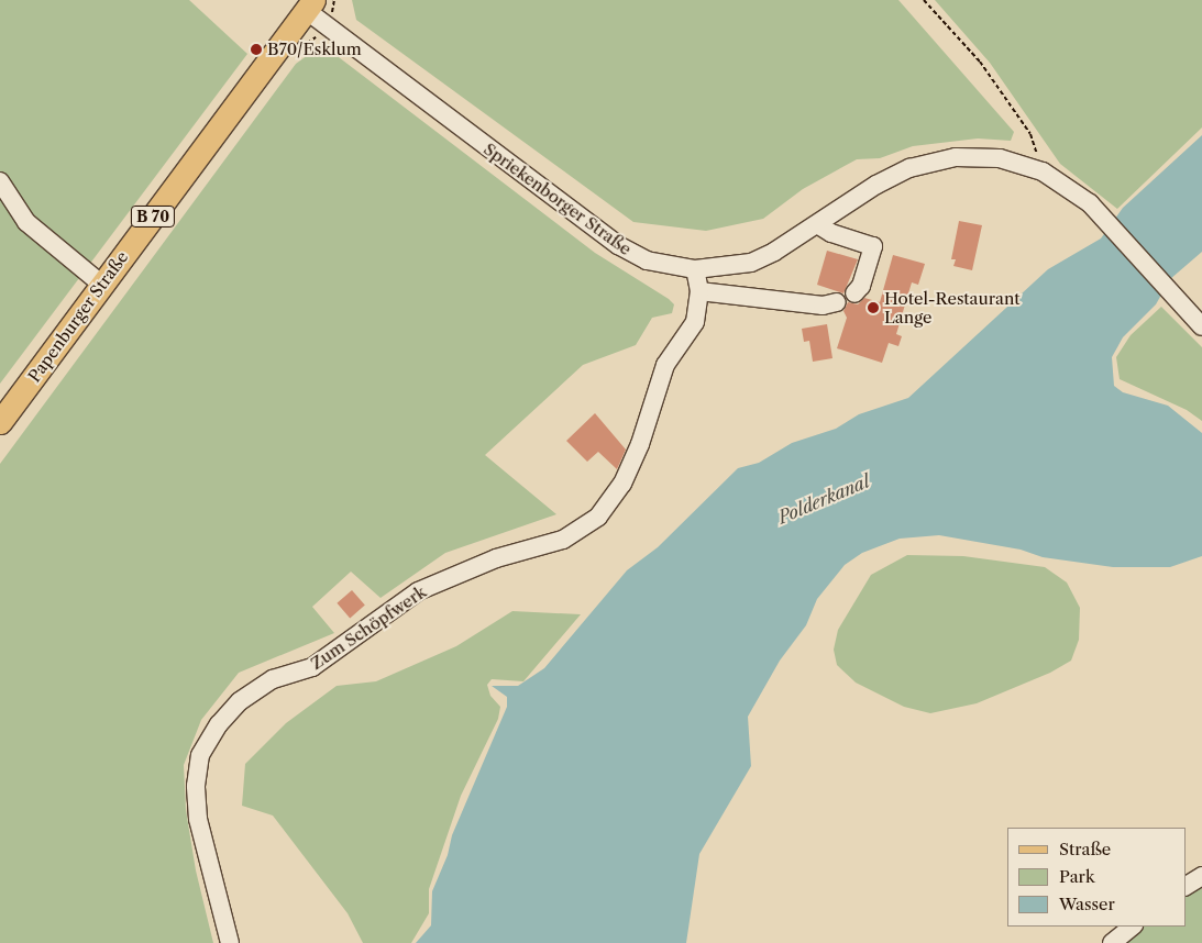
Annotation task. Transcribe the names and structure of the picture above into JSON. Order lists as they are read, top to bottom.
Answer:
{
  "streets": {
    "main road": ["B 70", "Papenburger Straße"],
    "street": ["Spriekenborger Straße", "Zum Schöpfwerk"]
  },
  "crossings": [
    ["Spriekenborger Straße", "Papenburger Straße"],
    ["Spriekenborger Straße", "Zum Schöpfwerk"]
  ],
  "water": ["Polderkanal"],
  "places": ["B70/Esklum", "Hotel-Restaurant Lange"],
  "legend": ["Straße", "Park", "Wasser"]
}
